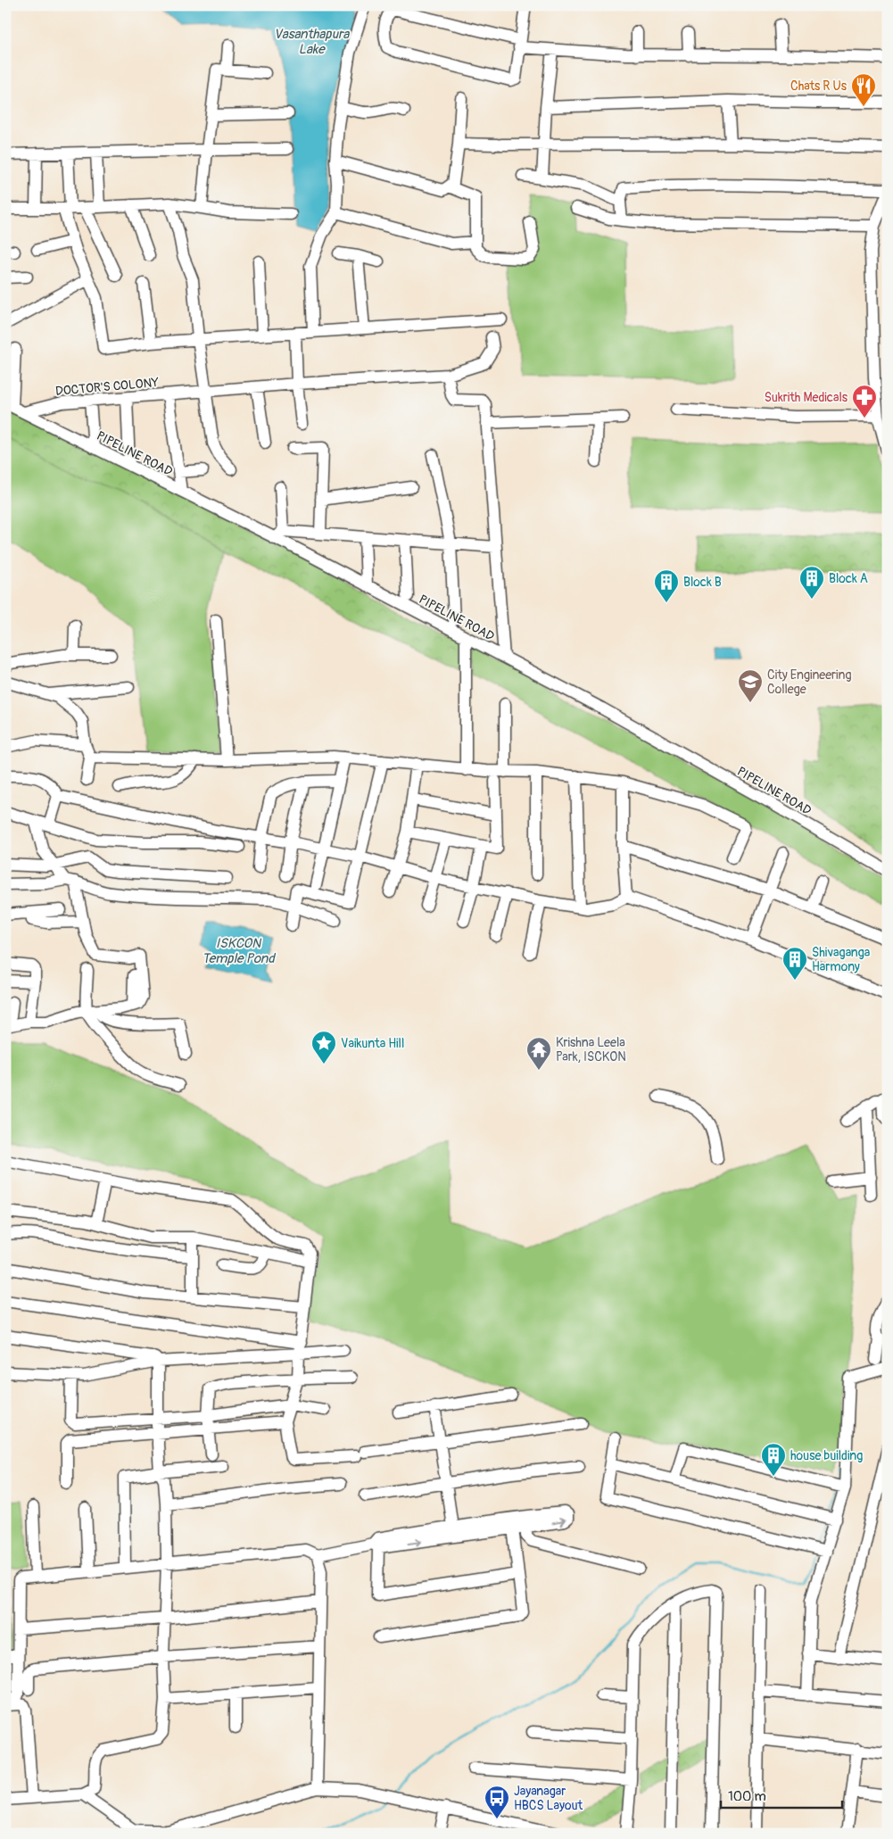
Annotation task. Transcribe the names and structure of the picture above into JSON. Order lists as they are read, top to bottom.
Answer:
{
  "streets": {
    "street": ["DOCTOR'S COLONY", "PIPELINE ROAD"]
  },
  "crossings": [
    ["DOCTOR'S COLONY", "PIPELINE ROAD"]
  ],
  "water": ["Vasanthapura Lake", "ISKCON Temple Pond"],
  "places": {
    "restaurant": ["Chats R Us"],
    "pharmacy": ["Sukrith Medicals"],
    "building": [
      "Block A",
      "Block B",
      "Shivaganga Harmony",
      "house building"
    ],
    "school or university": ["City Engineering College"],
    "place": ["Vaikunta Hill"],
    "temple": ["Krishna Leela Park, ISCKON"],
    "bus stop": ["Jayanagar HBCS Layout"]
  },
  "scale_bar": "100 m"
}
